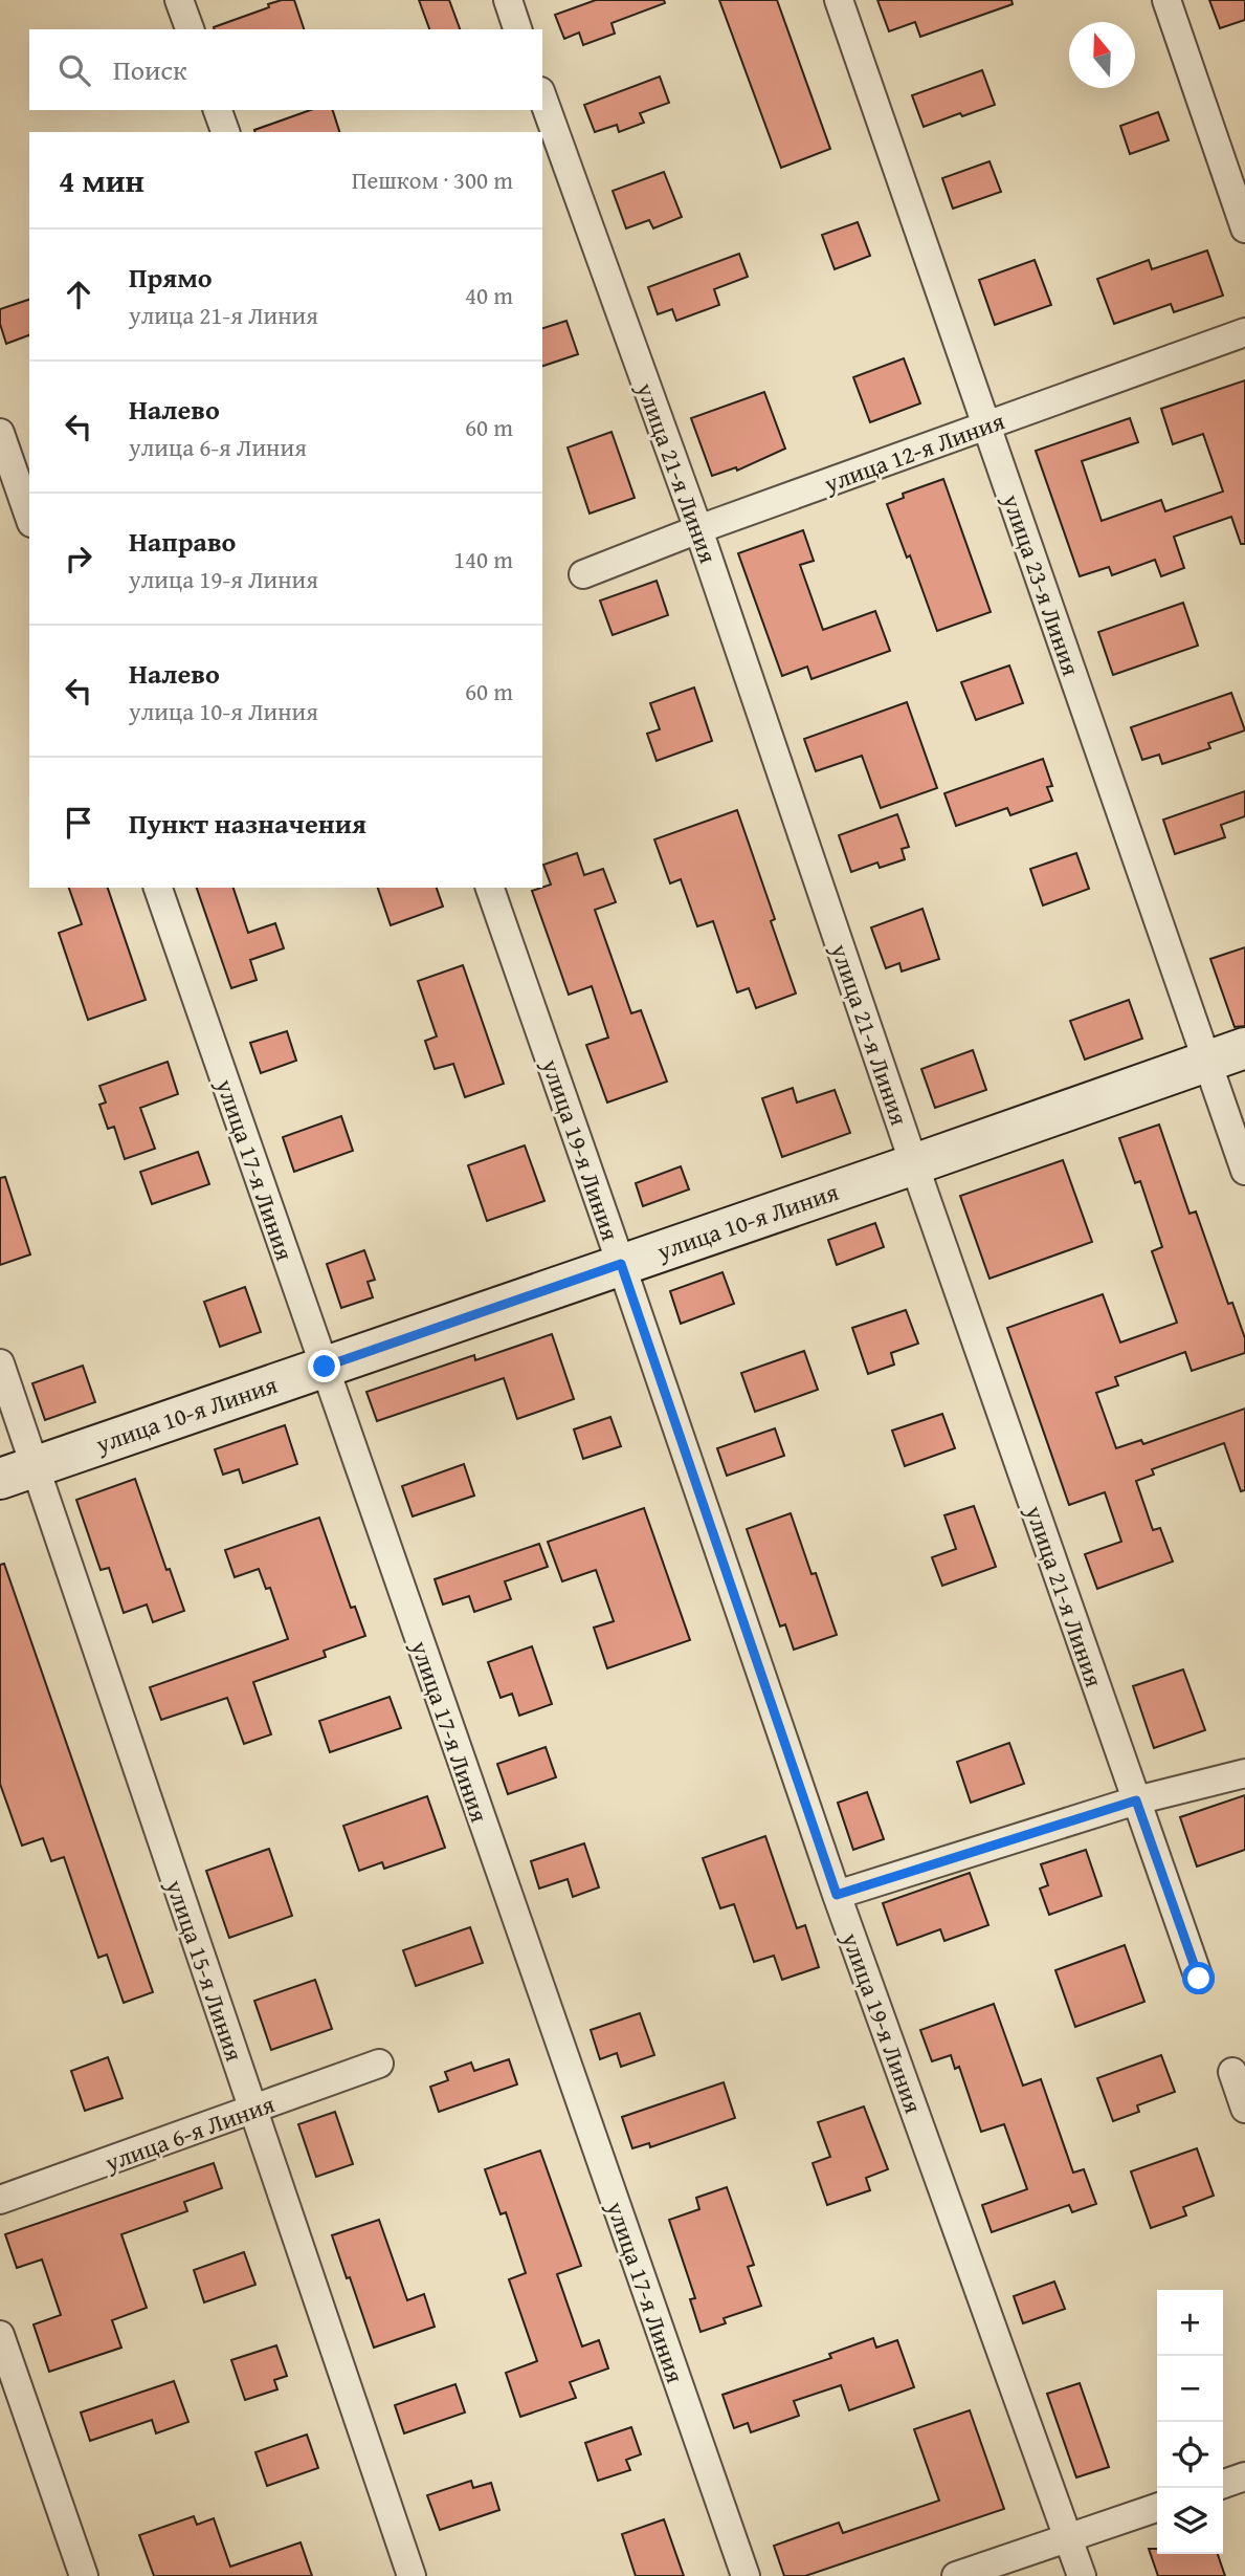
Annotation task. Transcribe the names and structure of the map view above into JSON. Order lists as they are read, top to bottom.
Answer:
{
  "streets": {
    "street": [
      "улица 12-я Линия",
      "улица 21-я Линия",
      "улица 23-я Линия",
      "улица 19-я Линия",
      "улица 17-я Линия",
      "улица 10-я Линия",
      "улица 15-я Линия",
      "улица 6-я Линия"
    ]
  },
  "crossings": [
    ["улица 12-я Линия", "улица 21-я Линия"],
    ["улица 12-я Линия", "улица 23-я Линия"],
    ["улица 21-я Линия", "улица 10-я Линия"],
    ["улица 23-я Линия", "улица 10-я Линия"],
    ["улица 19-я Линия", "улица 10-я Линия"],
    ["улица 17-я Линия", "улица 10-я Линия"],
    ["улица 10-я Линия", "улица 15-я Линия"],
    ["улица 15-я Линия", "улица 6-я Линия"]
  ],
  "north": "top",
  "page": {
    "search": "Поиск",
    "heading": ["4 мин", "Пешком · 300 m"],
    "list": [
      ["Прямо", "улица 21-я Линия", "40 m"],
      ["Налево", "улица 6-я Линия", "60 m"],
      ["Направо", "улица 19-я Линия", "140 m"],
      ["Налево", "улица 10-я Линия", "60 m"],
      "Пункт назначения"
    ],
    "map_buttons": ["+", "−"]
  }
}
